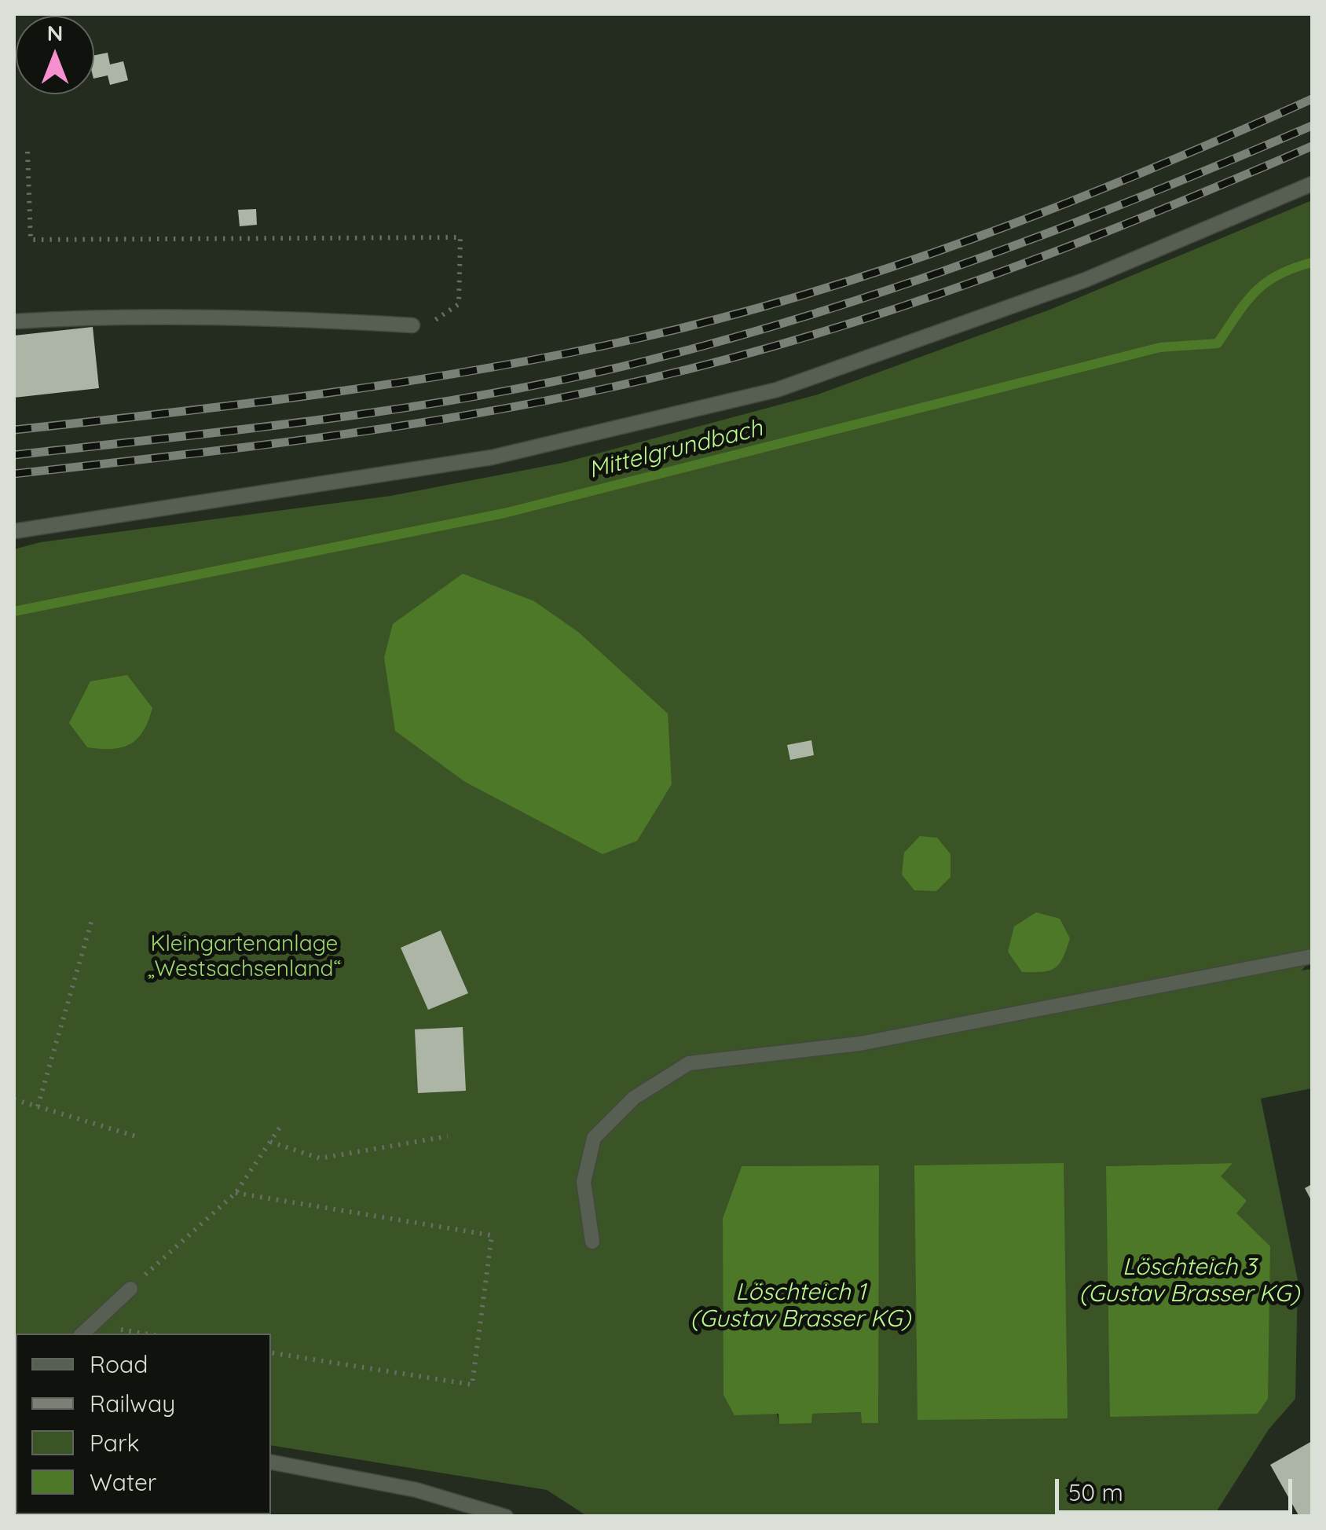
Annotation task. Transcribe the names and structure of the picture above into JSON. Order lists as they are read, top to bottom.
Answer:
{
  "water": ["Mittelgrundbach", "Löschteich 3 (Gustav Brasser KG)", "Löschteich 1 (Gustav Brasser KG)"],
  "parks": ["Kleingartenanlage „Westsachsenland“"],
  "legend": [
    "Road",
    "Railway",
    "Park",
    "Water"
  ],
  "scale_bar": "50 m",
  "north": "top"
}
